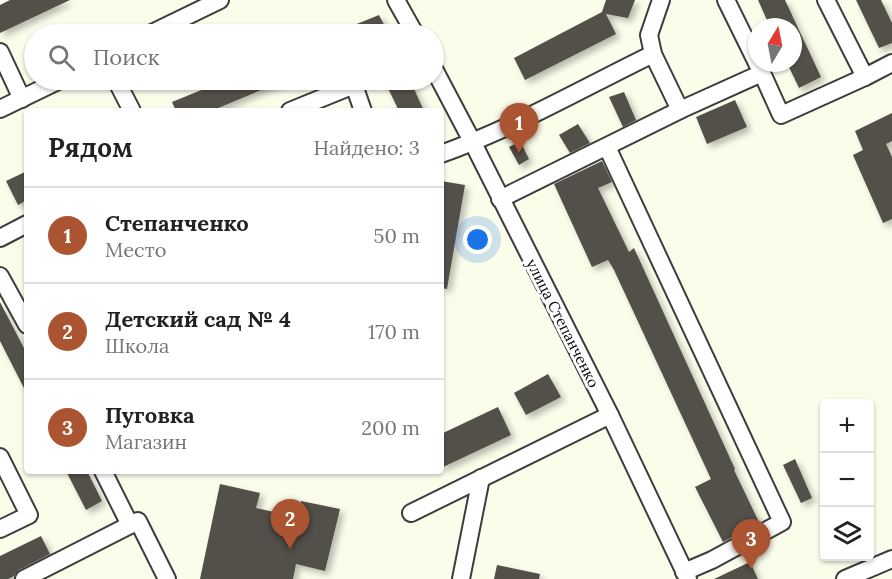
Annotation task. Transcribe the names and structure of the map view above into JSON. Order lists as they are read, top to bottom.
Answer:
{
  "streets": {
    "street": ["улица Степанченко"]
  },
  "north": "top",
  "page": {
    "search": "Поиск",
    "pins": ["1", "2", "3"],
    "heading": ["Рядом", "Найдено: 3"],
    "list": [
      {
        "mark": "1",
        "name": "Степанченко",
        "note": "Место",
        "value": "50 m"
      },
      {
        "mark": "2",
        "name": "Детский сад № 4",
        "note": "Школа",
        "value": "170 m"
      },
      {
        "mark": "3",
        "name": "Пуговка",
        "note": "Магазин",
        "value": "200 m"
      }
    ],
    "map_buttons": ["+", "−"]
  }
}
